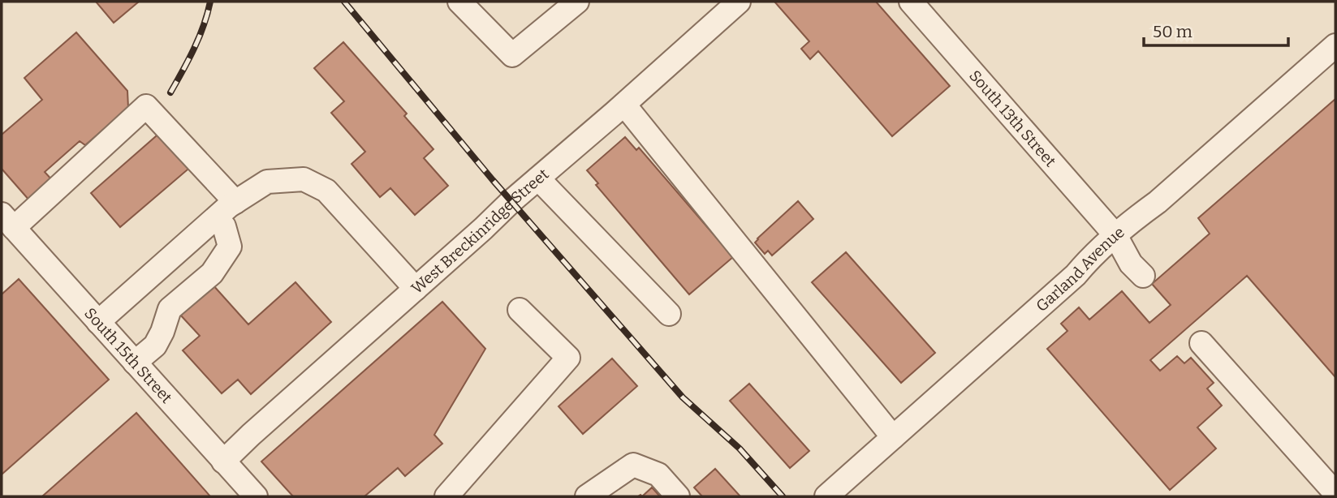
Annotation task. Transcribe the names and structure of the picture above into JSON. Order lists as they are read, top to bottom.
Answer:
{
  "streets": {
    "street": [
      "South 13th Street",
      "West Breckinridge Street",
      "Garland Avenue",
      "South 15th Street"
    ]
  },
  "crossings": [
    ["South 13th Street", "Garland Avenue"],
    ["West Breckinridge Street", "South 15th Street"]
  ],
  "scale_bar": "50 m"
}
